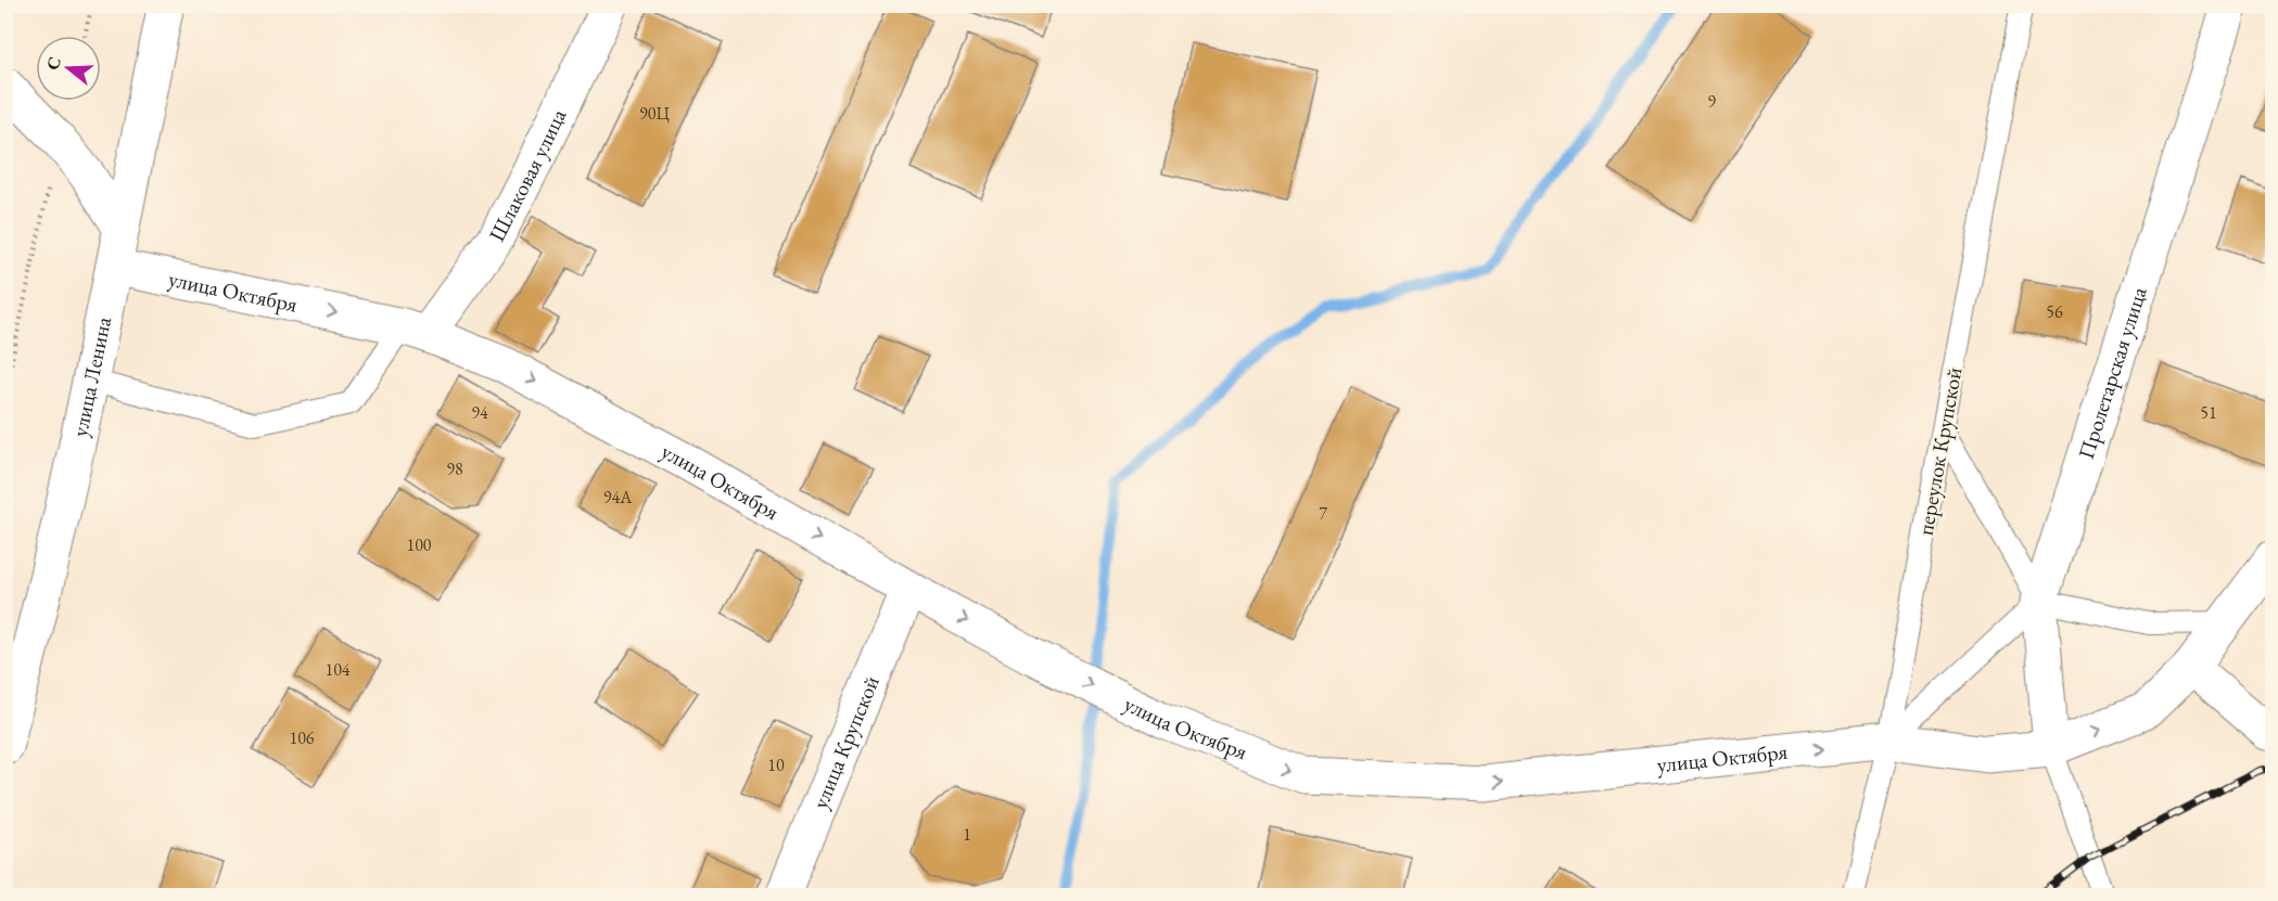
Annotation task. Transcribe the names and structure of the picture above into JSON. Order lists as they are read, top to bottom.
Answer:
{
  "streets": {
    "street": [
      "Шлаковая улица",
      "улица Октября",
      "Пролетарская улица",
      "улица Ленина",
      "улица Крупской"
    ],
    "lane": ["переулок Крупской"]
  },
  "crossings": [
    ["Шлаковая улица", "улица Октября"],
    ["улица Октября", "Пролетарская улица"],
    ["улица Октября", "улица Ленина"],
    ["улица Октября", "переулок Крупской"],
    ["улица Октября", "улица Крупской"]
  ],
  "one_way": ["улица Октября"],
  "house_numbers": [
    "9",
    "90Ц",
    "56",
    "94",
    "51",
    "98",
    "94А",
    "7",
    "100",
    "104",
    "106",
    "10",
    "1"
  ],
  "north": "left"
}
